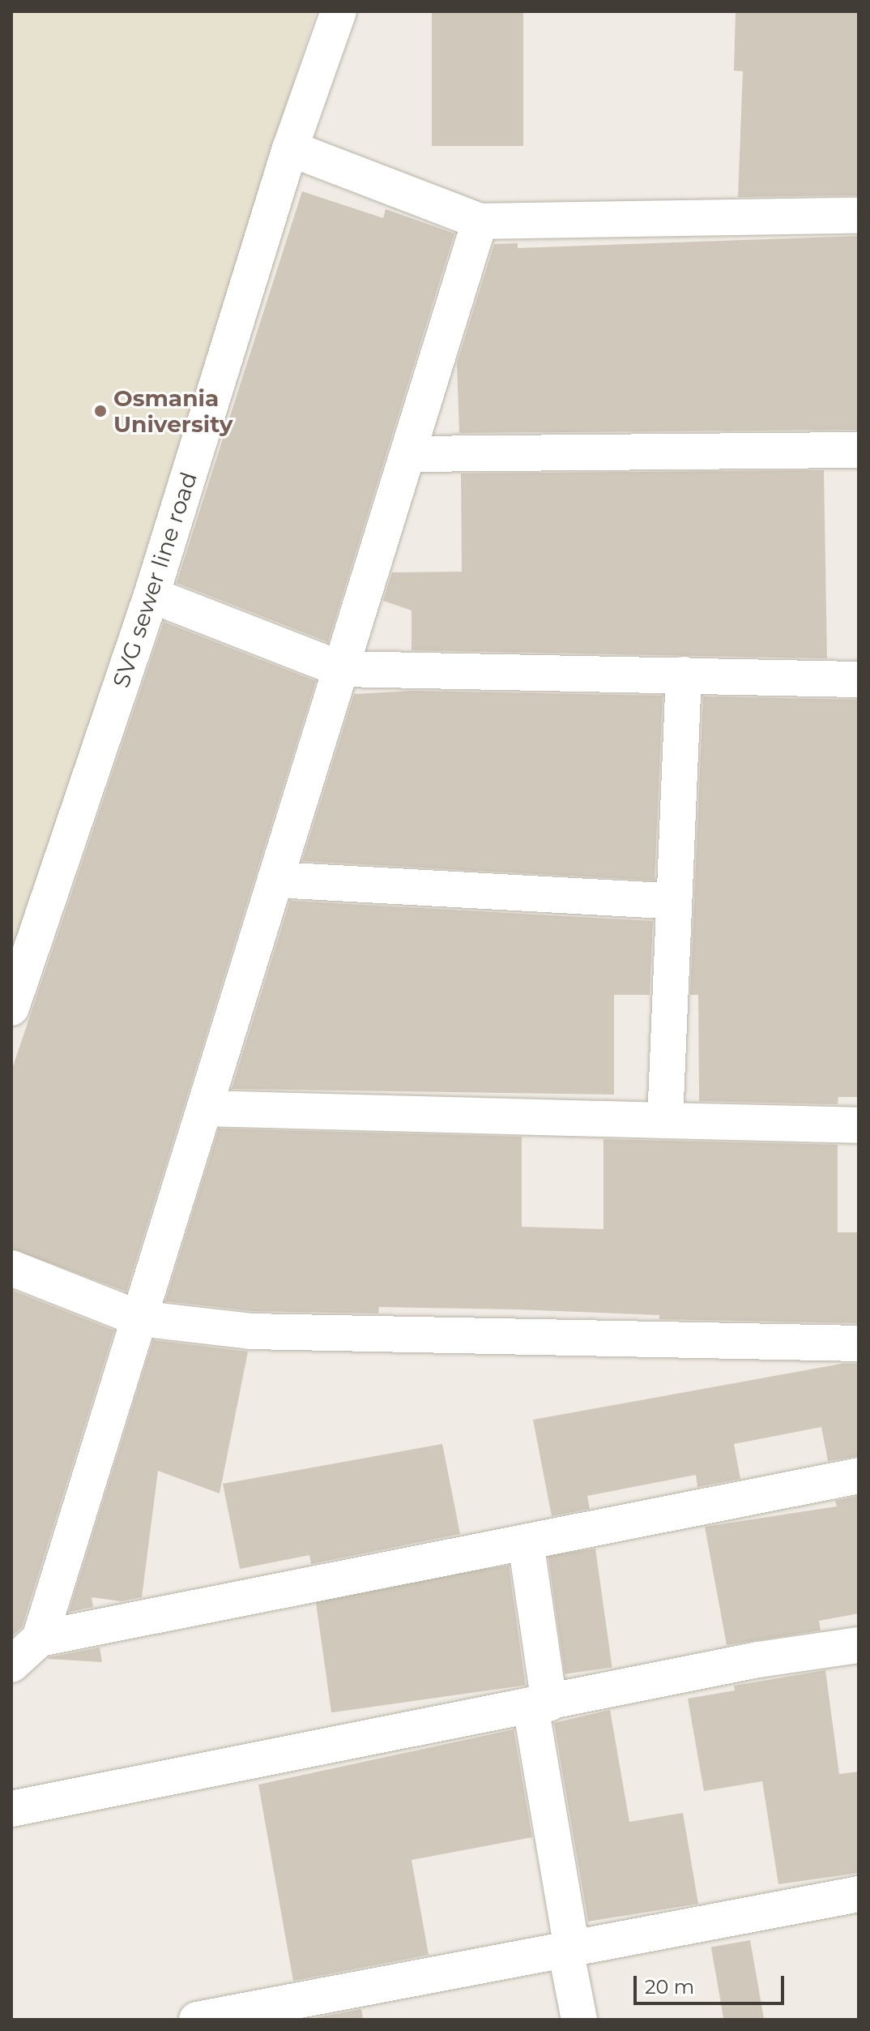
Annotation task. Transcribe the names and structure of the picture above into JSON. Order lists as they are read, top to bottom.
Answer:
{
  "streets": {
    "street": ["SVG sewer line road"]
  },
  "places": ["Osmania University"],
  "scale_bar": "20 m"
}
